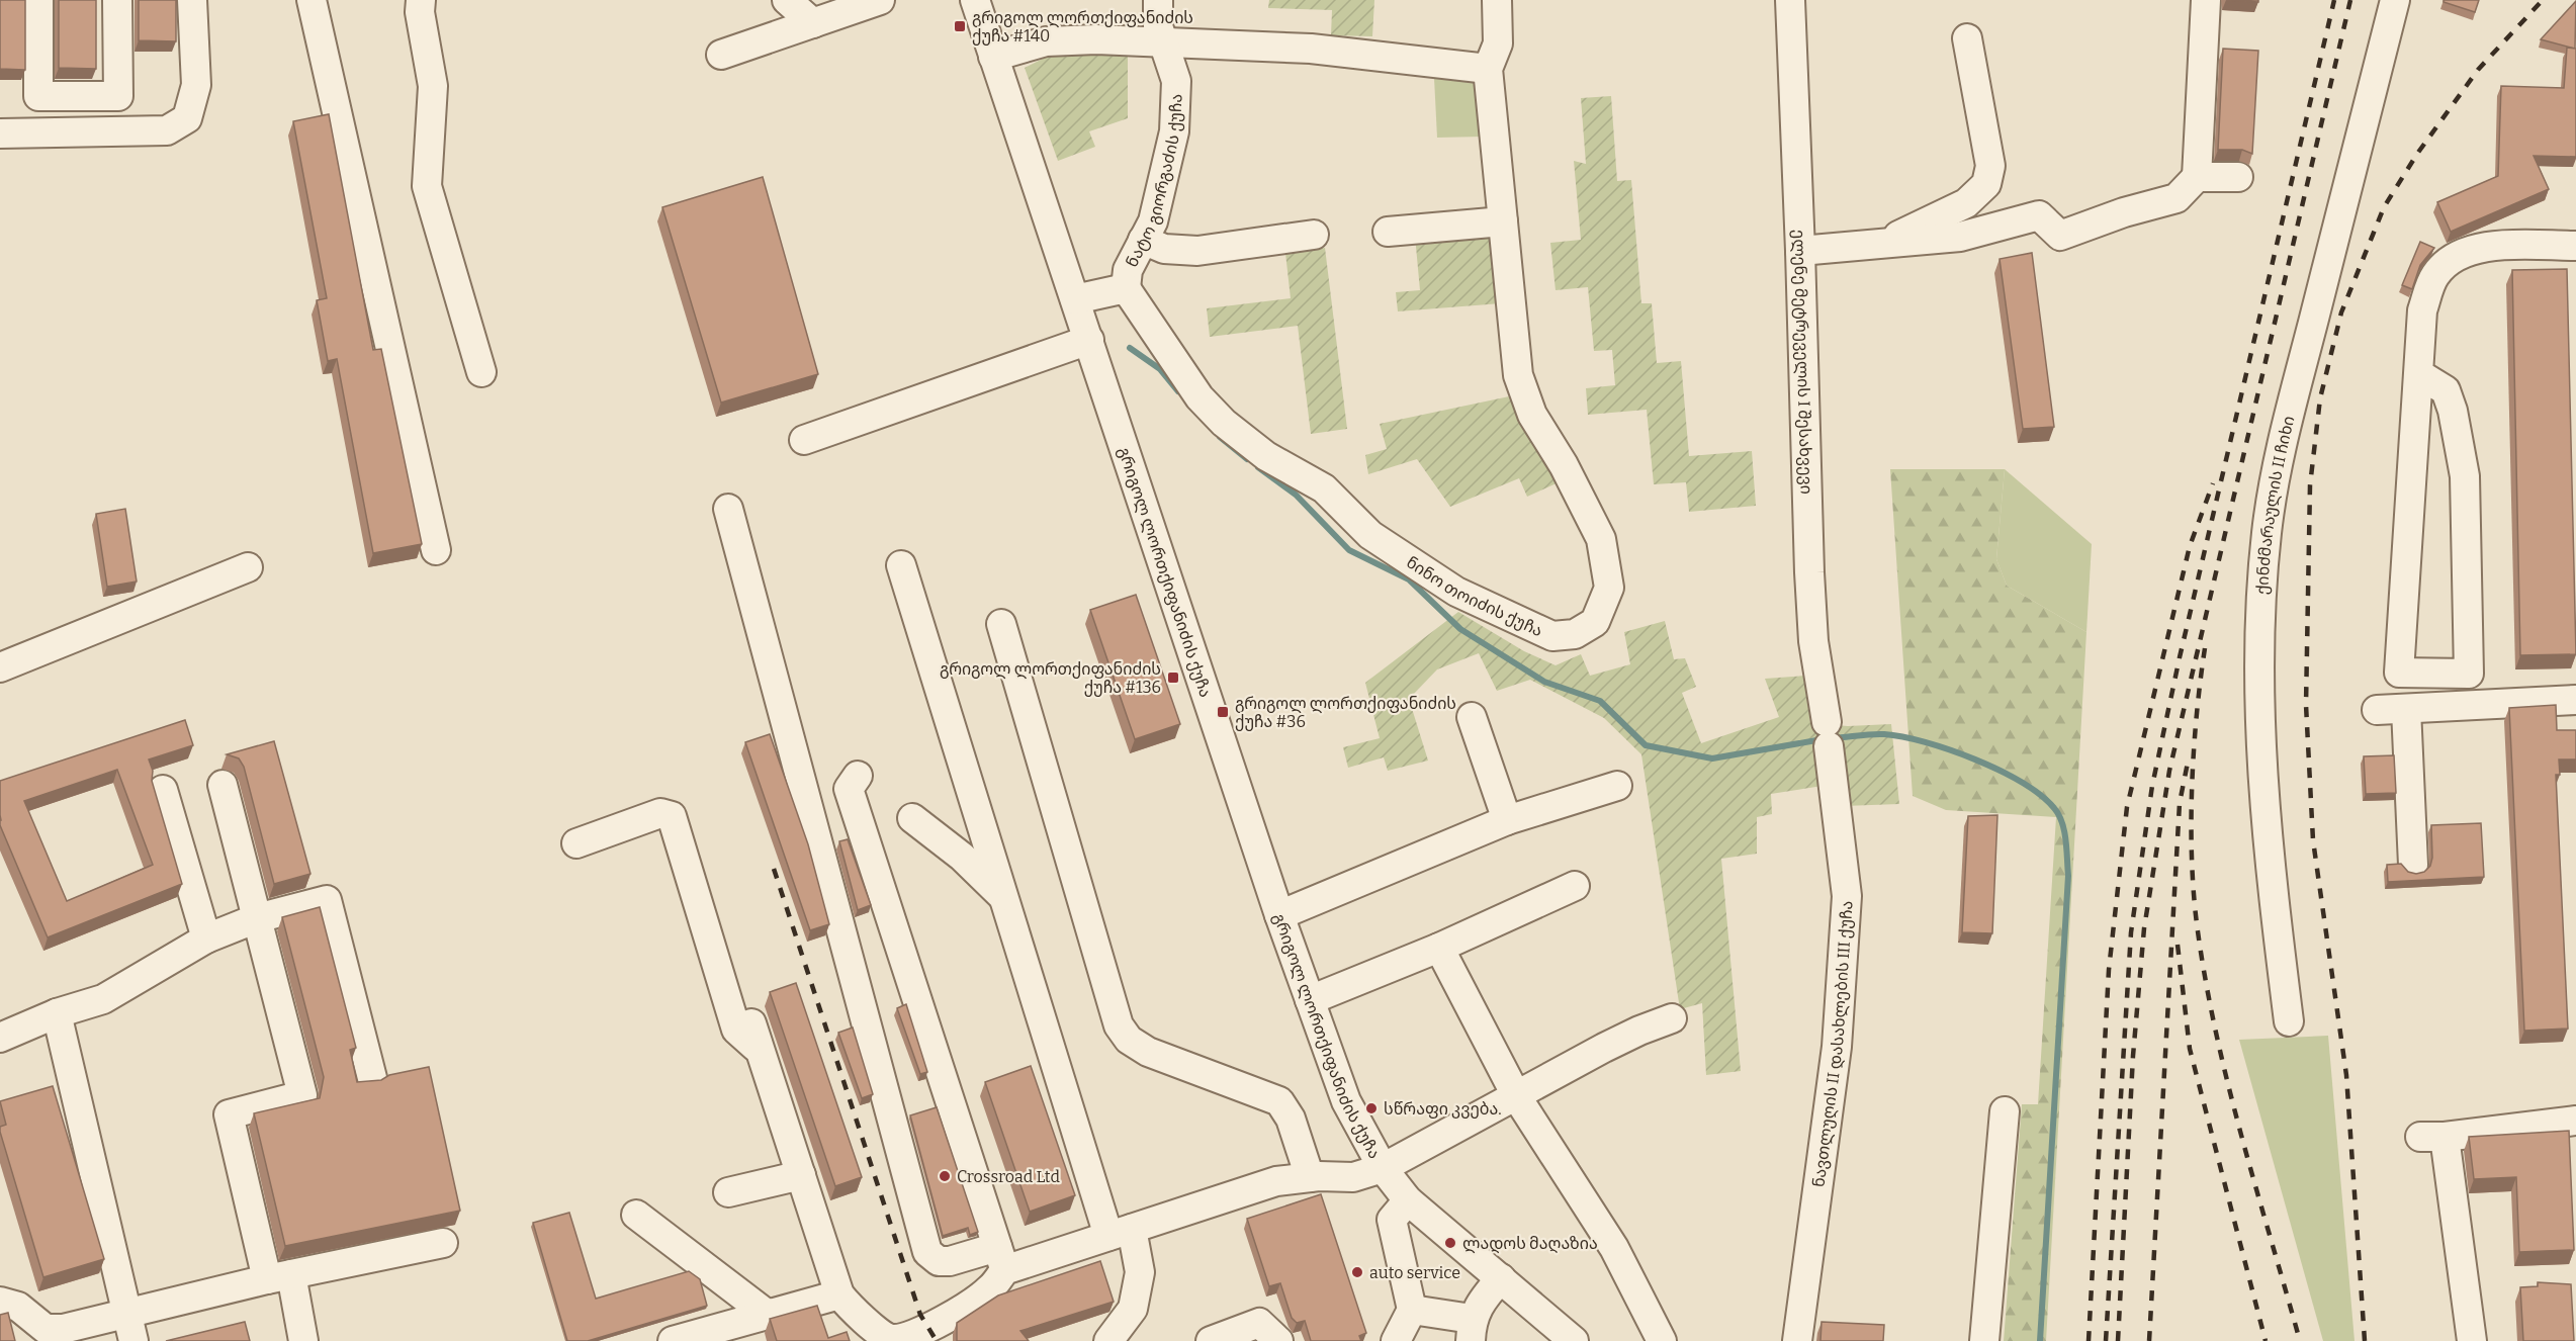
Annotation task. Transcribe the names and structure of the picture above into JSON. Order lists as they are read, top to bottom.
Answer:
{
  "streets": {
    "street": [
      "ნატო გიორგაძის ქუჩა",
      "ელენე მეტრეველის I შესახვევი",
      "ქინძმარაულის II ჩიხი",
      "გრიგოლ ლორთქიფანიძის ქუჩა",
      "ნინო თოიძის ქუჩა",
      "ნავთლუღის II დასახლების III ქუჩა"
    ]
  },
  "crossings": [
    ["ნატო გიორგაძის ქუჩა", "ნინო თოიძის ქუჩა"],
    ["ელენე მეტრეველის I შესახვევი", "ნავთლუღის II დასახლების III ქუჩა"]
  ],
  "places": {
    "transit": ["გრიგოლ ლორთქიფანიძის ქუჩა #140", "გრიგოლ ლორთქიფანიძის ქუჩა #136", "გრიგოლ ლორთქიფანიძის ქუჩა #36"],
    "other": [
      "სწრაფი კვება.",
      "Crossroad Ltd",
      "ლადოს მაღაზია",
      "auto service"
    ]
  }
}
